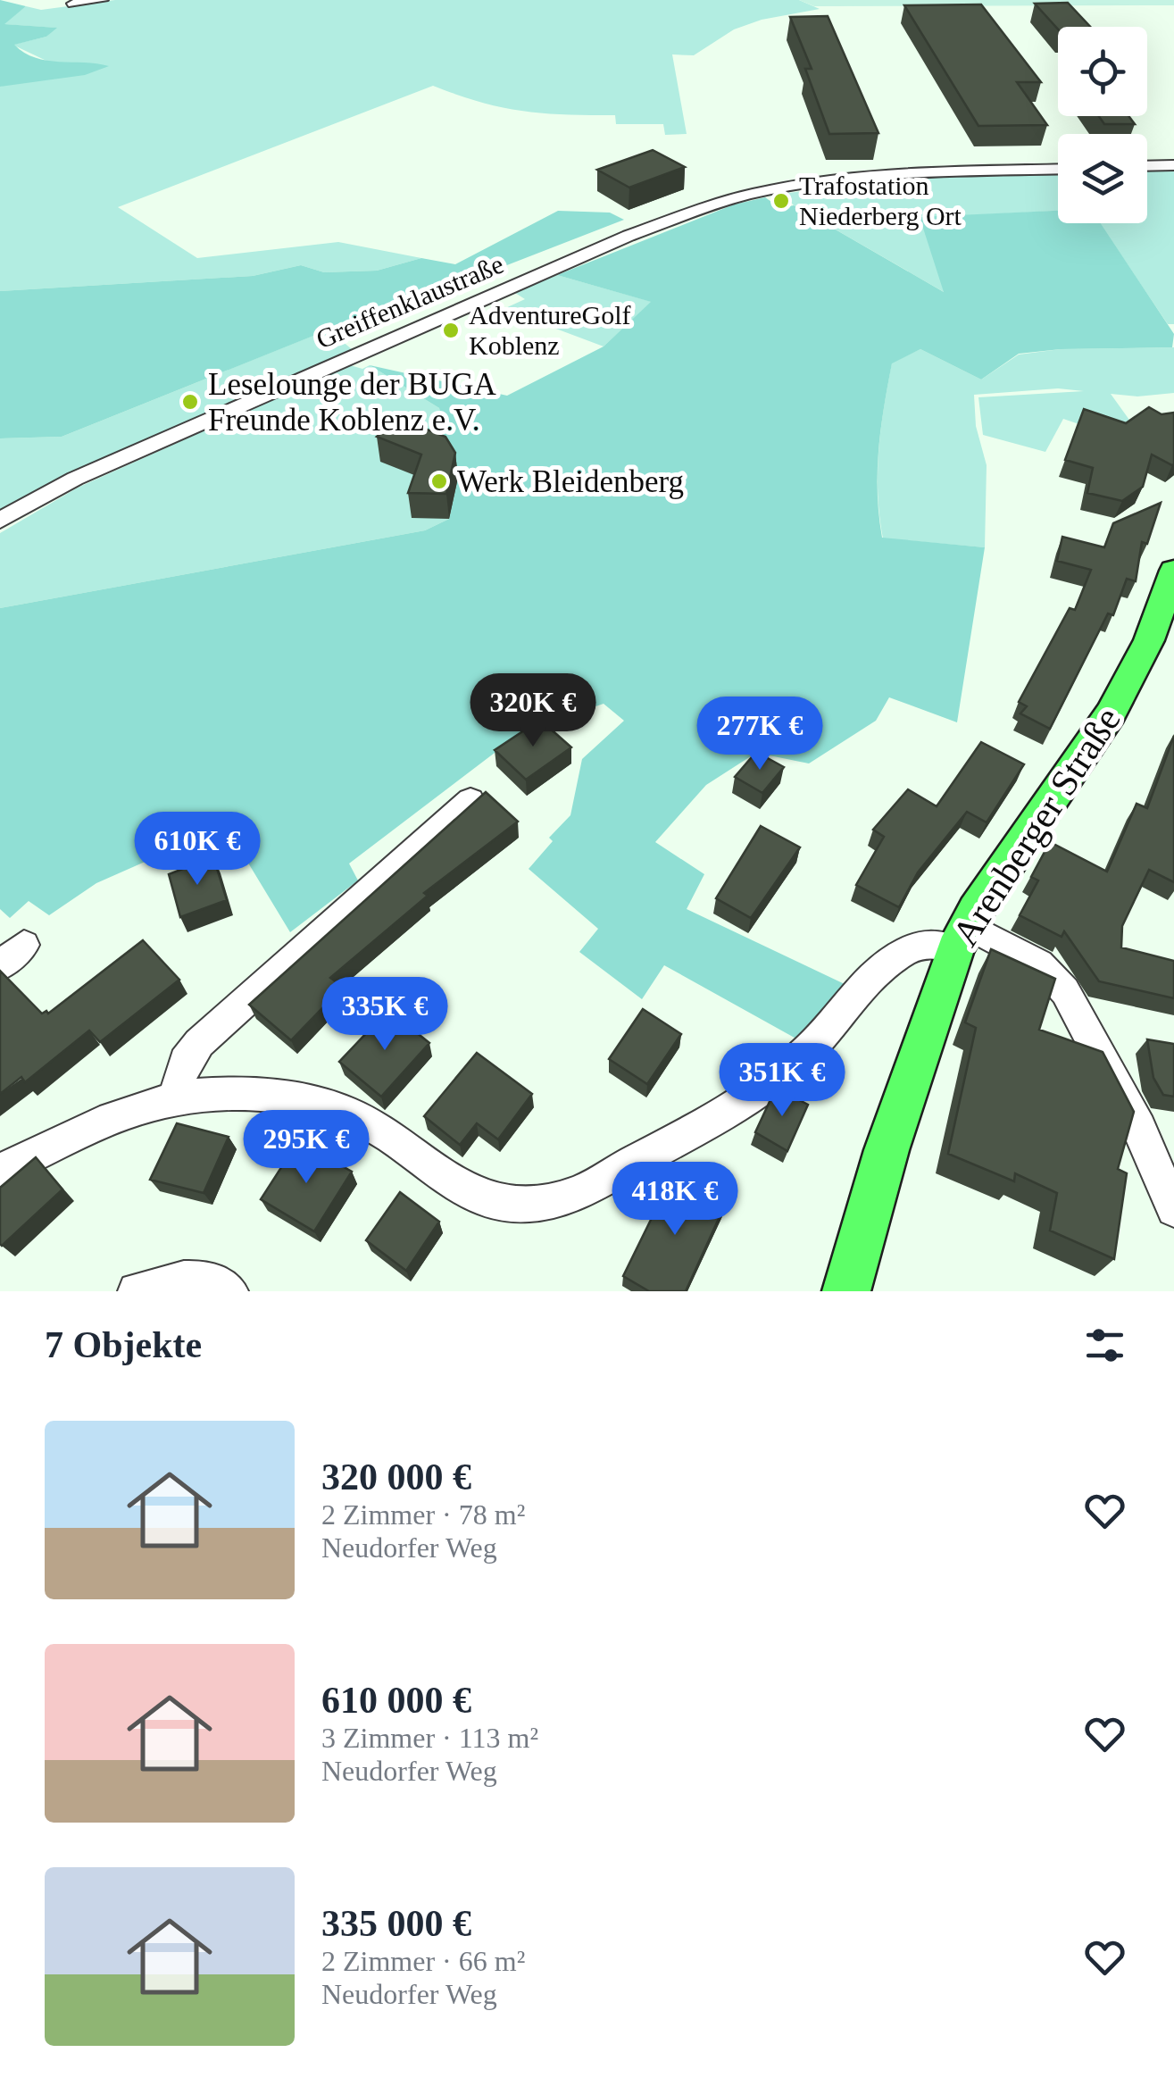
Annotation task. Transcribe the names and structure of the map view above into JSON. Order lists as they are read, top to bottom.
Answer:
{
  "streets": {
    "main road": ["Arenberger Straße"],
    "street": ["Greiffenklaustraße"]
  },
  "places": [
    "Trafostation Niederberg Ort",
    "AdventureGolf Koblenz",
    "Leselounge der BUGA Freunde Koblenz e.V.",
    "Werk Bleidenberg"
  ],
  "page": {
    "price": [
      "320K €",
      "277K €",
      "610K €",
      "335K €",
      "351K €",
      "295K €",
      "418K €"
    ],
    "heading": "7 Objekte",
    "list": [
      {
        "name": "320 000 €",
        "note": "2 Zimmer · 78 m² · Neudorfer Weg"
      },
      {
        "name": "610 000 €",
        "note": "3 Zimmer · 113 m² · Neudorfer Weg"
      },
      {
        "name": "335 000 €",
        "note": "2 Zimmer · 66 m² · Neudorfer Weg"
      }
    ]
  }
}
